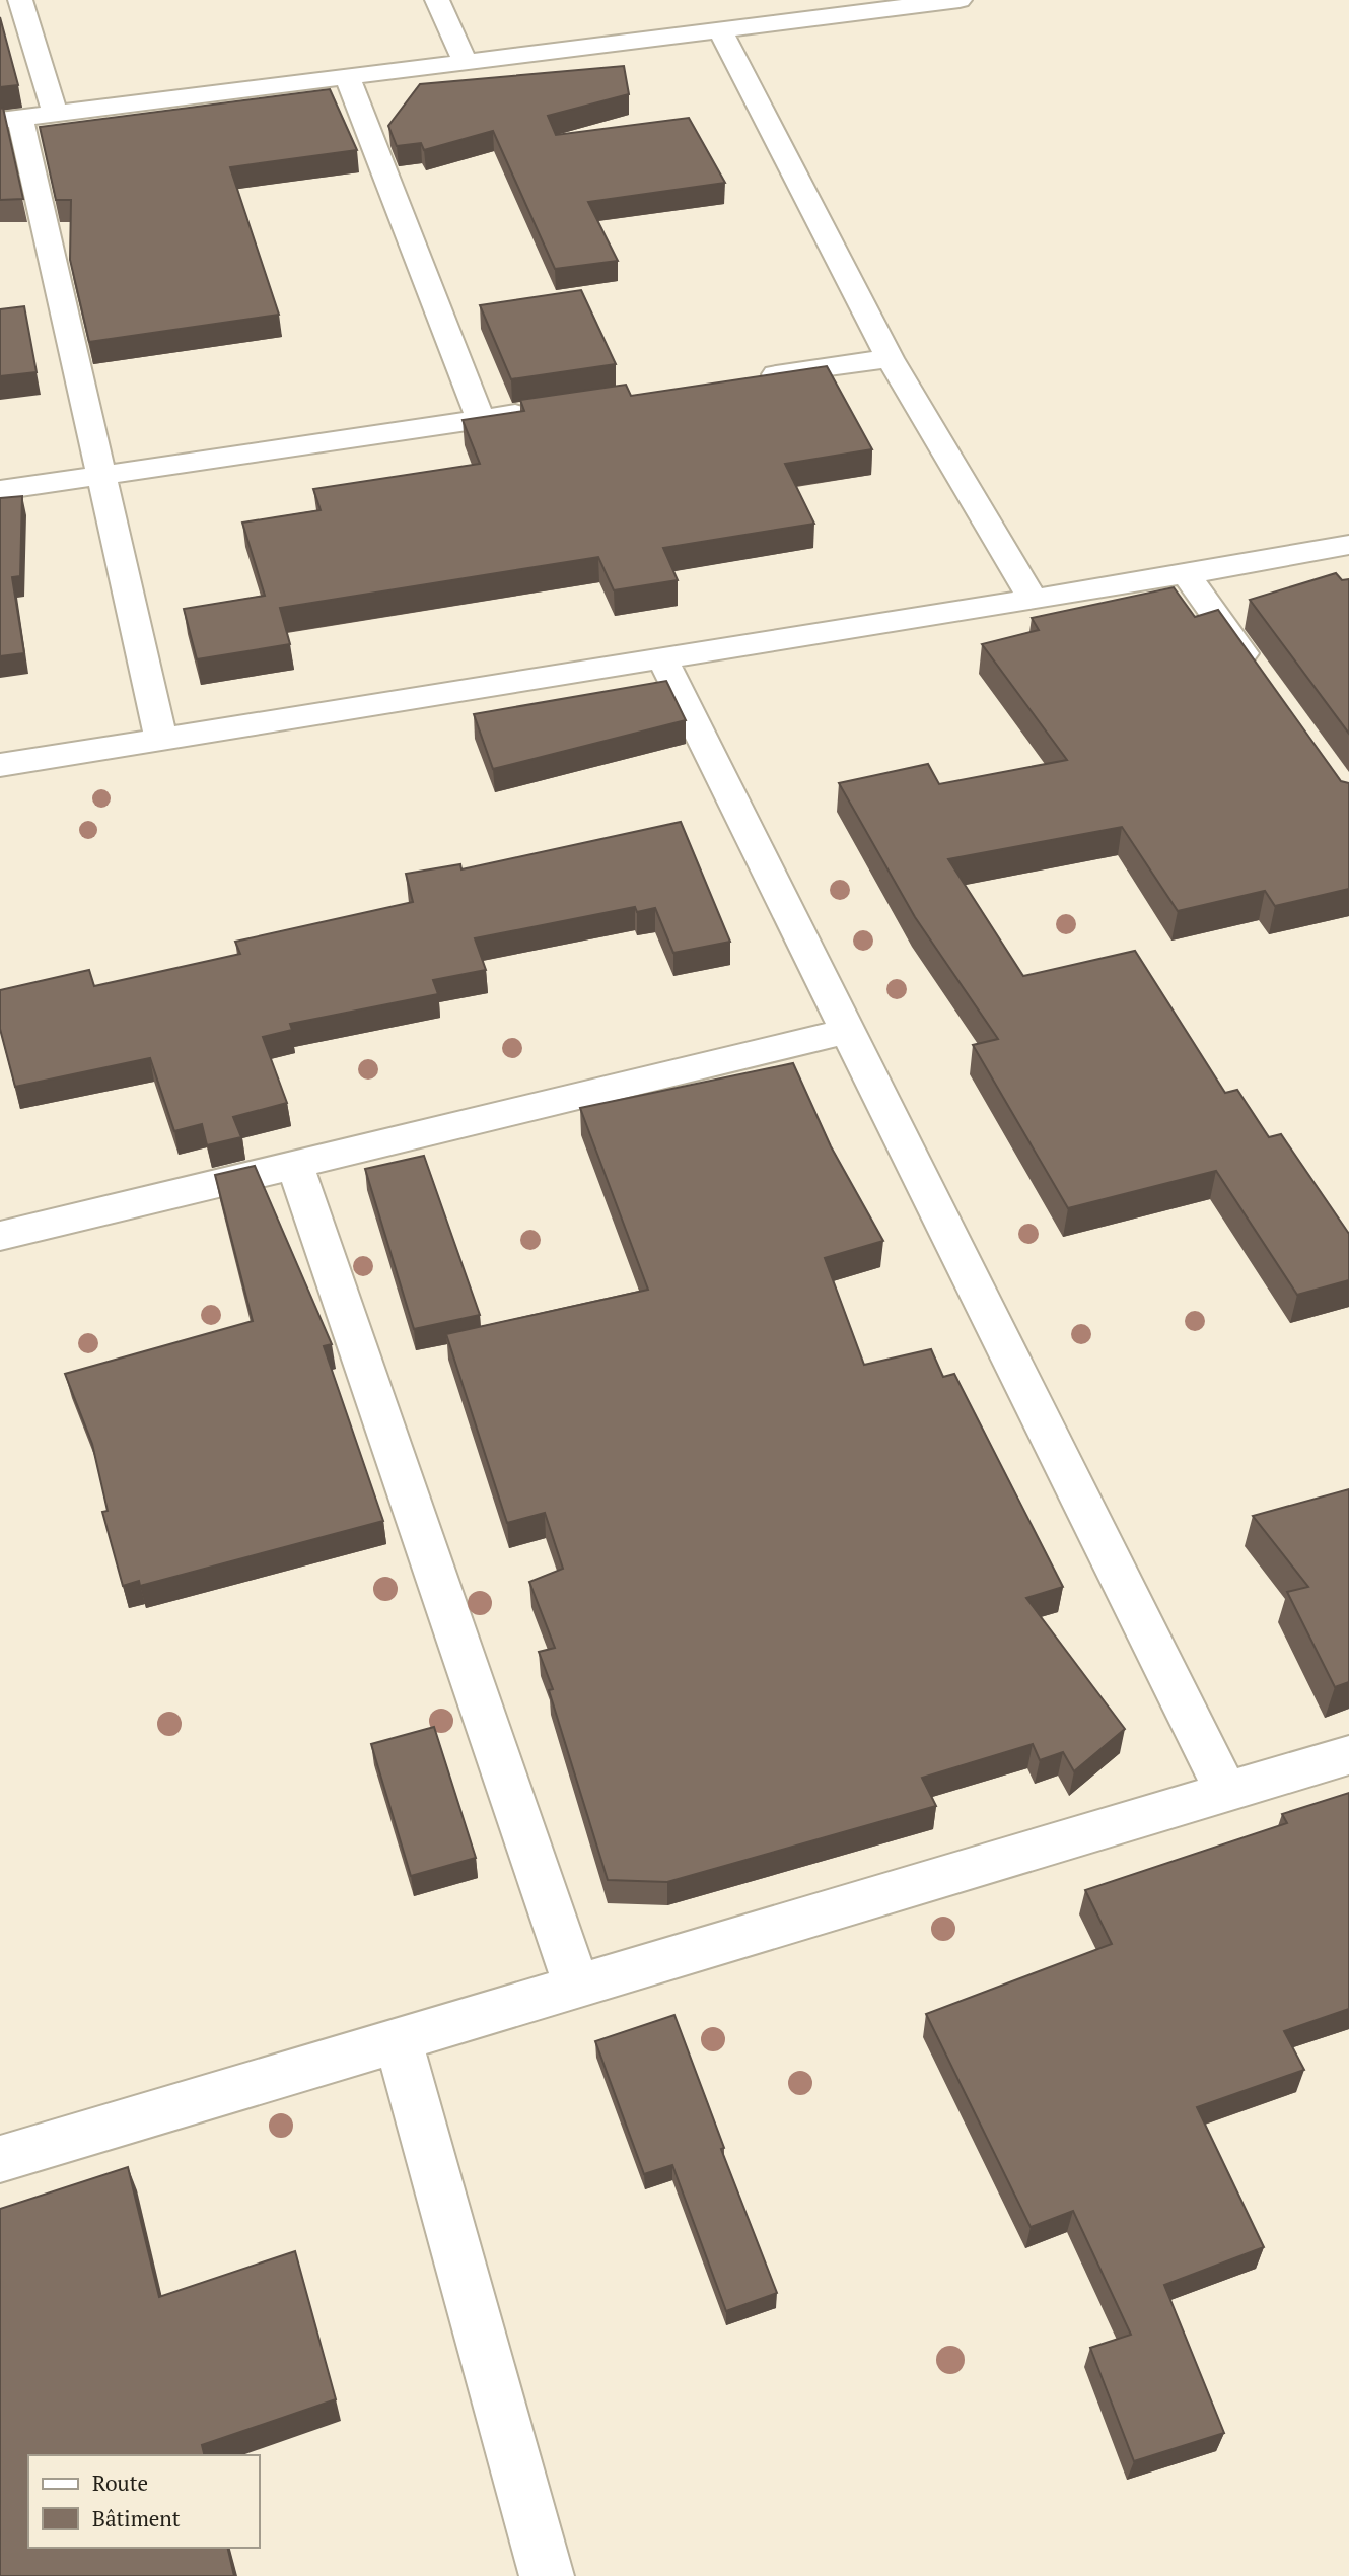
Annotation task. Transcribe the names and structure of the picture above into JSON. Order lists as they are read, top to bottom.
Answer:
{
  "legend": ["Route", "Bâtiment"]
}
